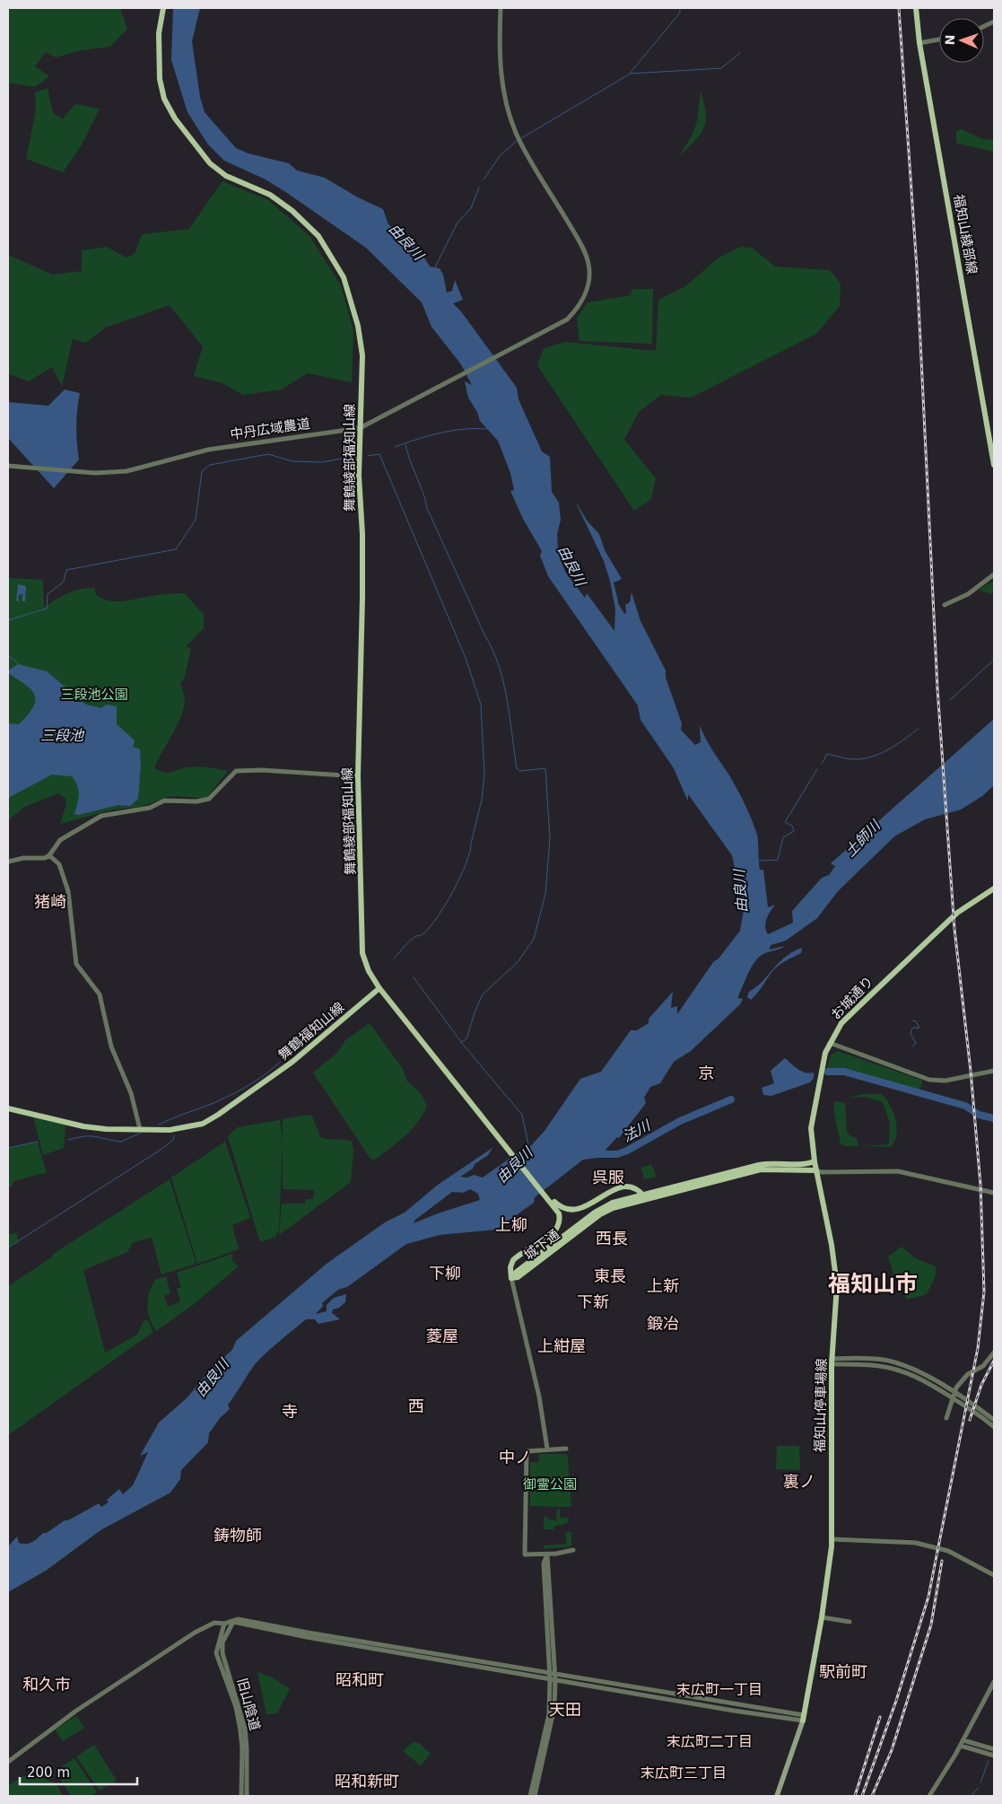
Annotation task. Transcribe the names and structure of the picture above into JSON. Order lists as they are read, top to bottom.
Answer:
{
  "streets": {
    "main road": [
      "福知山綾部線",
      "舞鶴綾部福知山線",
      "お城通り",
      "舞鶴福知山線",
      "城下通",
      "福知山停車場線"
    ],
    "street": ["中丹広域農道", "旧山陰道"]
  },
  "crossings": [
    ["中丹広域農道", "舞鶴綾部福知山線"],
    ["舞鶴綾部福知山線", "舞鶴福知山線"],
    ["お城通り", "城下通"],
    ["お城通り", "福知山停車場線"],
    ["城下通", "福知山停車場線"]
  ],
  "districts": [
    "猪崎",
    "京",
    "呉服",
    "上柳",
    "西長",
    "下柳",
    "東長",
    "福知山市",
    "上新",
    "下新",
    "鍛冶",
    "菱屋",
    "上紺屋",
    "西",
    "寺",
    "中ノ",
    "裏ノ",
    "鋳物師",
    "駅前町",
    "昭和町",
    "和久市",
    "末広町一丁目",
    "天田",
    "末広町二丁目",
    "末広町三丁目",
    "昭和新町"
  ],
  "water": [
    "由良川",
    "三段池",
    "土師川",
    "法川"
  ],
  "parks": ["三段池公園", "御霊公園"],
  "scale_bar": "200 m",
  "north": "left"
}
